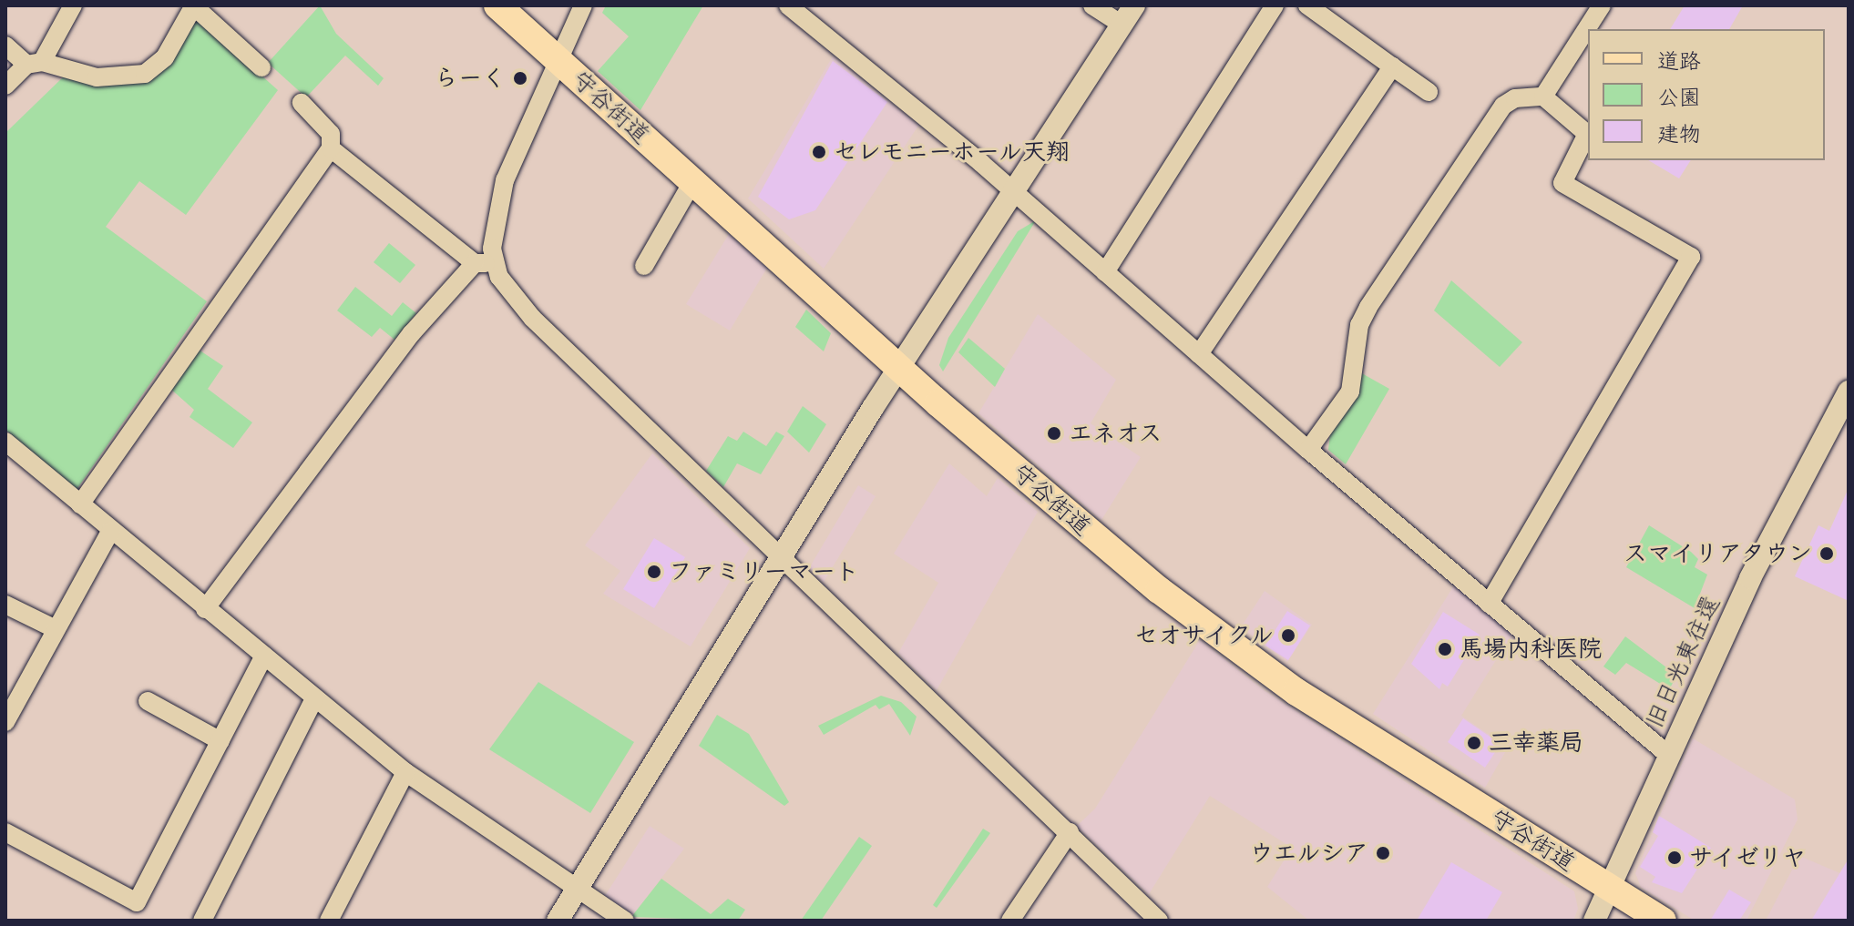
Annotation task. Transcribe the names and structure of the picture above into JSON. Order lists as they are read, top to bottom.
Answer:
{
  "streets": {
    "main road": ["守谷街道"],
    "street": ["旧日光東往還"]
  },
  "crossings": [
    ["守谷街道", "旧日光東往還"]
  ],
  "places": [
    "らーく",
    "セレモニーホール天翔",
    "エネオス",
    "スマイリアタウン",
    "ファミリーマート",
    "セオサイクル",
    "馬場内科医院",
    "三幸薬局",
    "ウエルシア",
    "サイゼリヤ"
  ],
  "legend": ["道路", "公園", "建物"]
}
